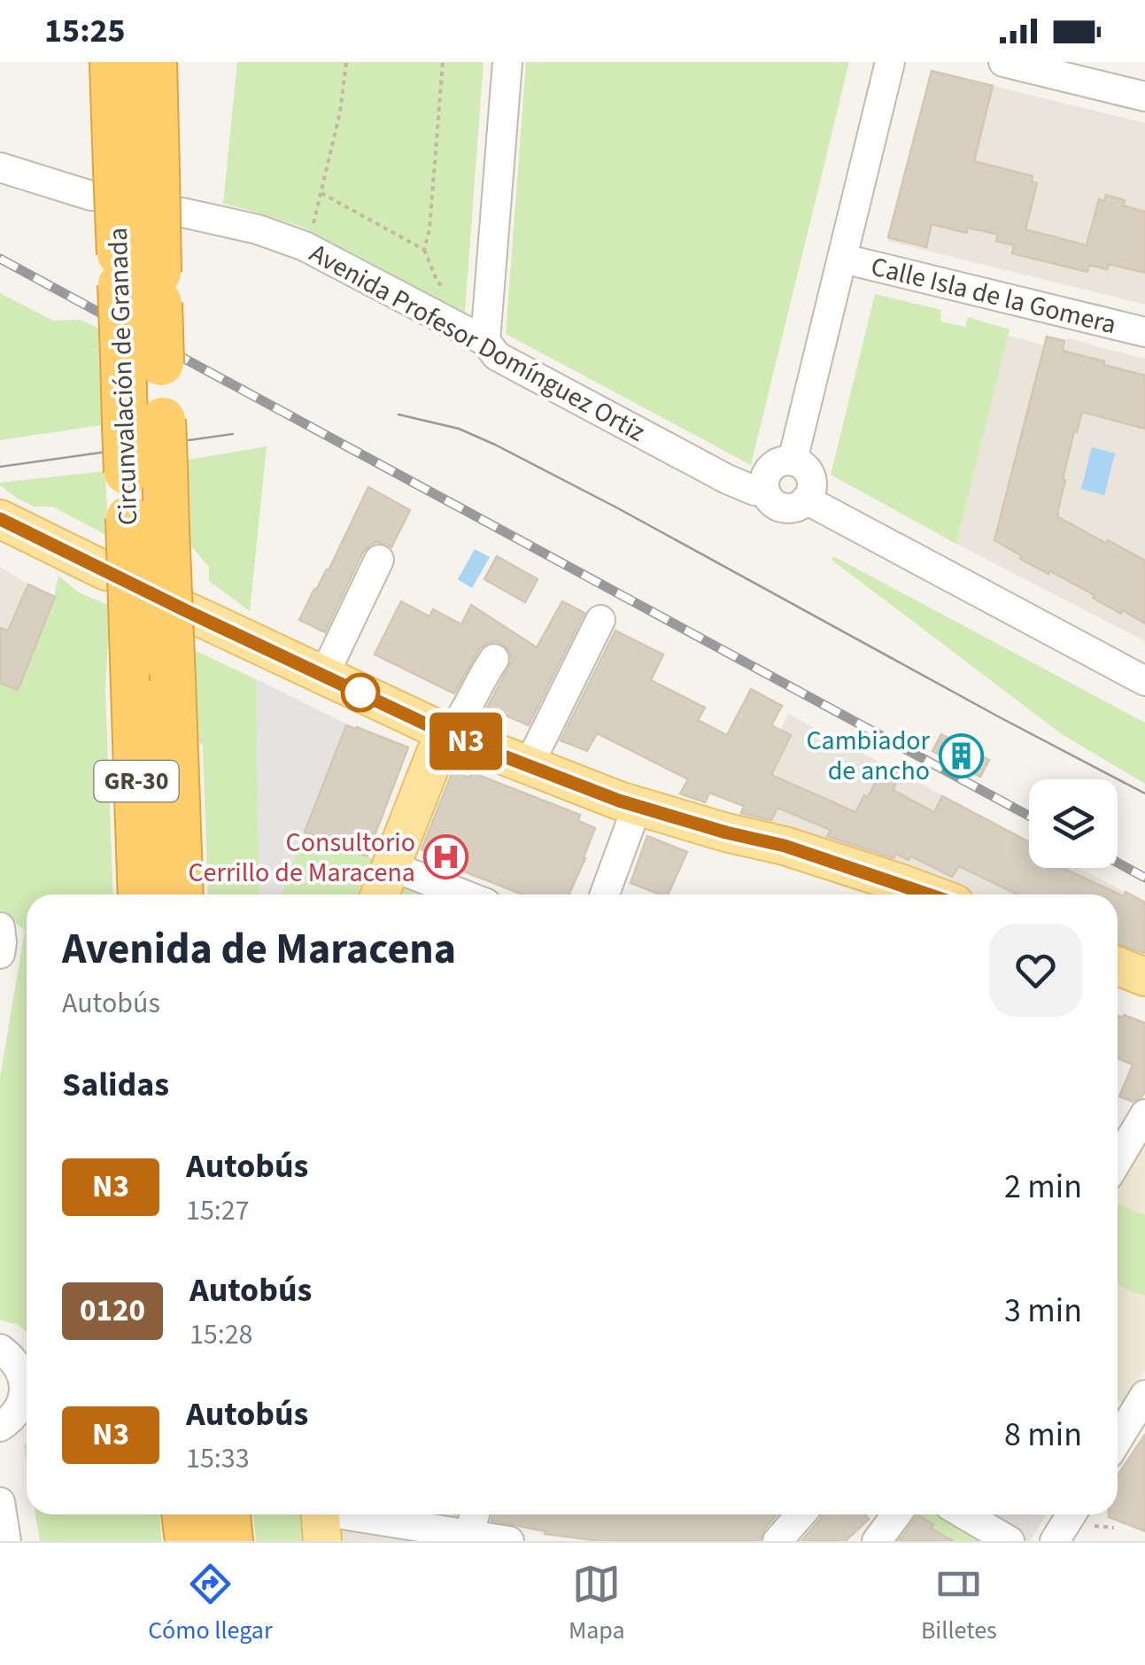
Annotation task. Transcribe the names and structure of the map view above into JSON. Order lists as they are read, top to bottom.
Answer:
{
  "streets": {
    "highway": ["Circunvalación de Granada", "GR-30"],
    "street": ["Calle Isla de la Gomera", "Avenida Profesor Domínguez Ortiz"]
  },
  "places": {
    "building": ["Cambiador de ancho"],
    "hospital": ["Consultorio Cerrillo de Maracena"]
  },
  "lines": ["bus line N3"],
  "page": {
    "status": "15:25",
    "on_map": "N3",
    "heading": [
      ["Avenida de Maracena", "Autobús"],
      "Salidas"
    ],
    "list": [
      {
        "mark": "N3",
        "name": "Autobús",
        "note": "15:27",
        "value": "2 min"
      },
      {
        "mark": "0120",
        "name": "Autobús",
        "note": "15:28",
        "value": "3 min"
      },
      {
        "mark": "N3",
        "name": "Autobús",
        "note": "15:33",
        "value": "8 min"
      }
    ],
    "tabs": ["Cómo llegar", "Mapa", "Billetes"]
  }
}
